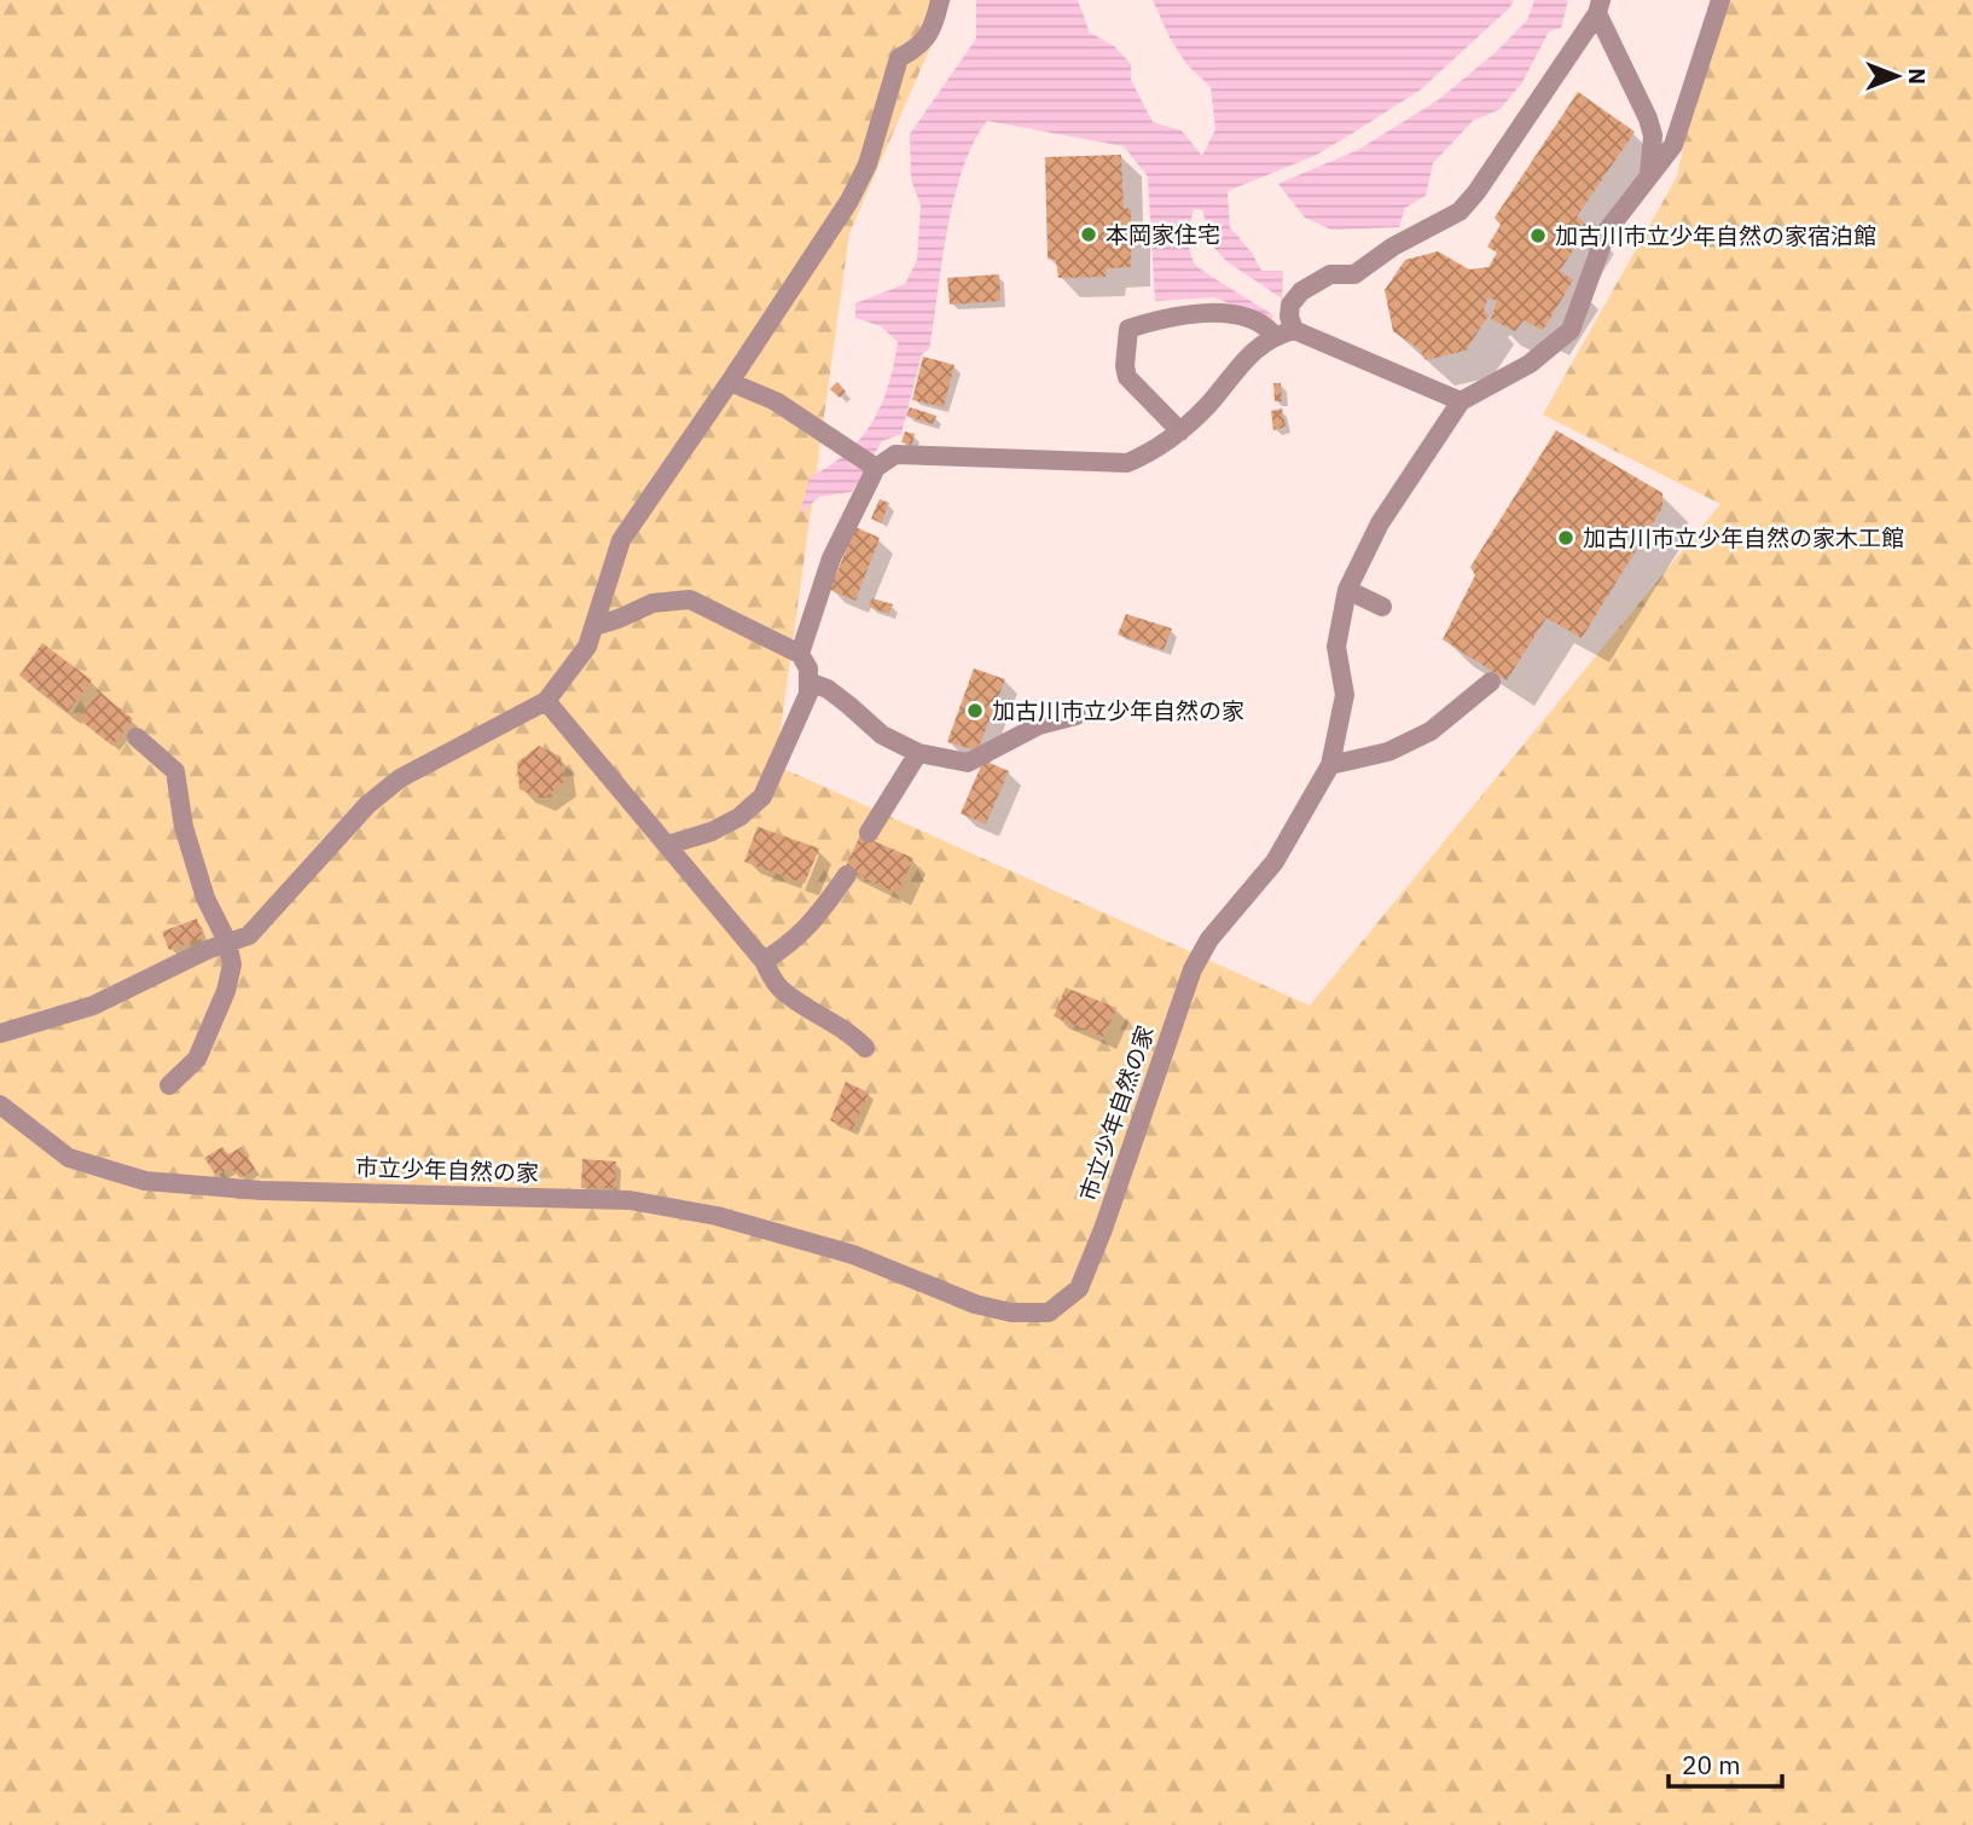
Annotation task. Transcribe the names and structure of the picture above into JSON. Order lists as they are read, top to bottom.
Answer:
{
  "streets": {
    "lane": ["市立少年自然の家"]
  },
  "places": [
    "本岡家住宅",
    "加古川市立少年自然の家宿泊館",
    "加古川市立少年自然の家木工館",
    "加古川市立少年自然の家"
  ],
  "scale_bar": "20 m",
  "north": "right"
}
